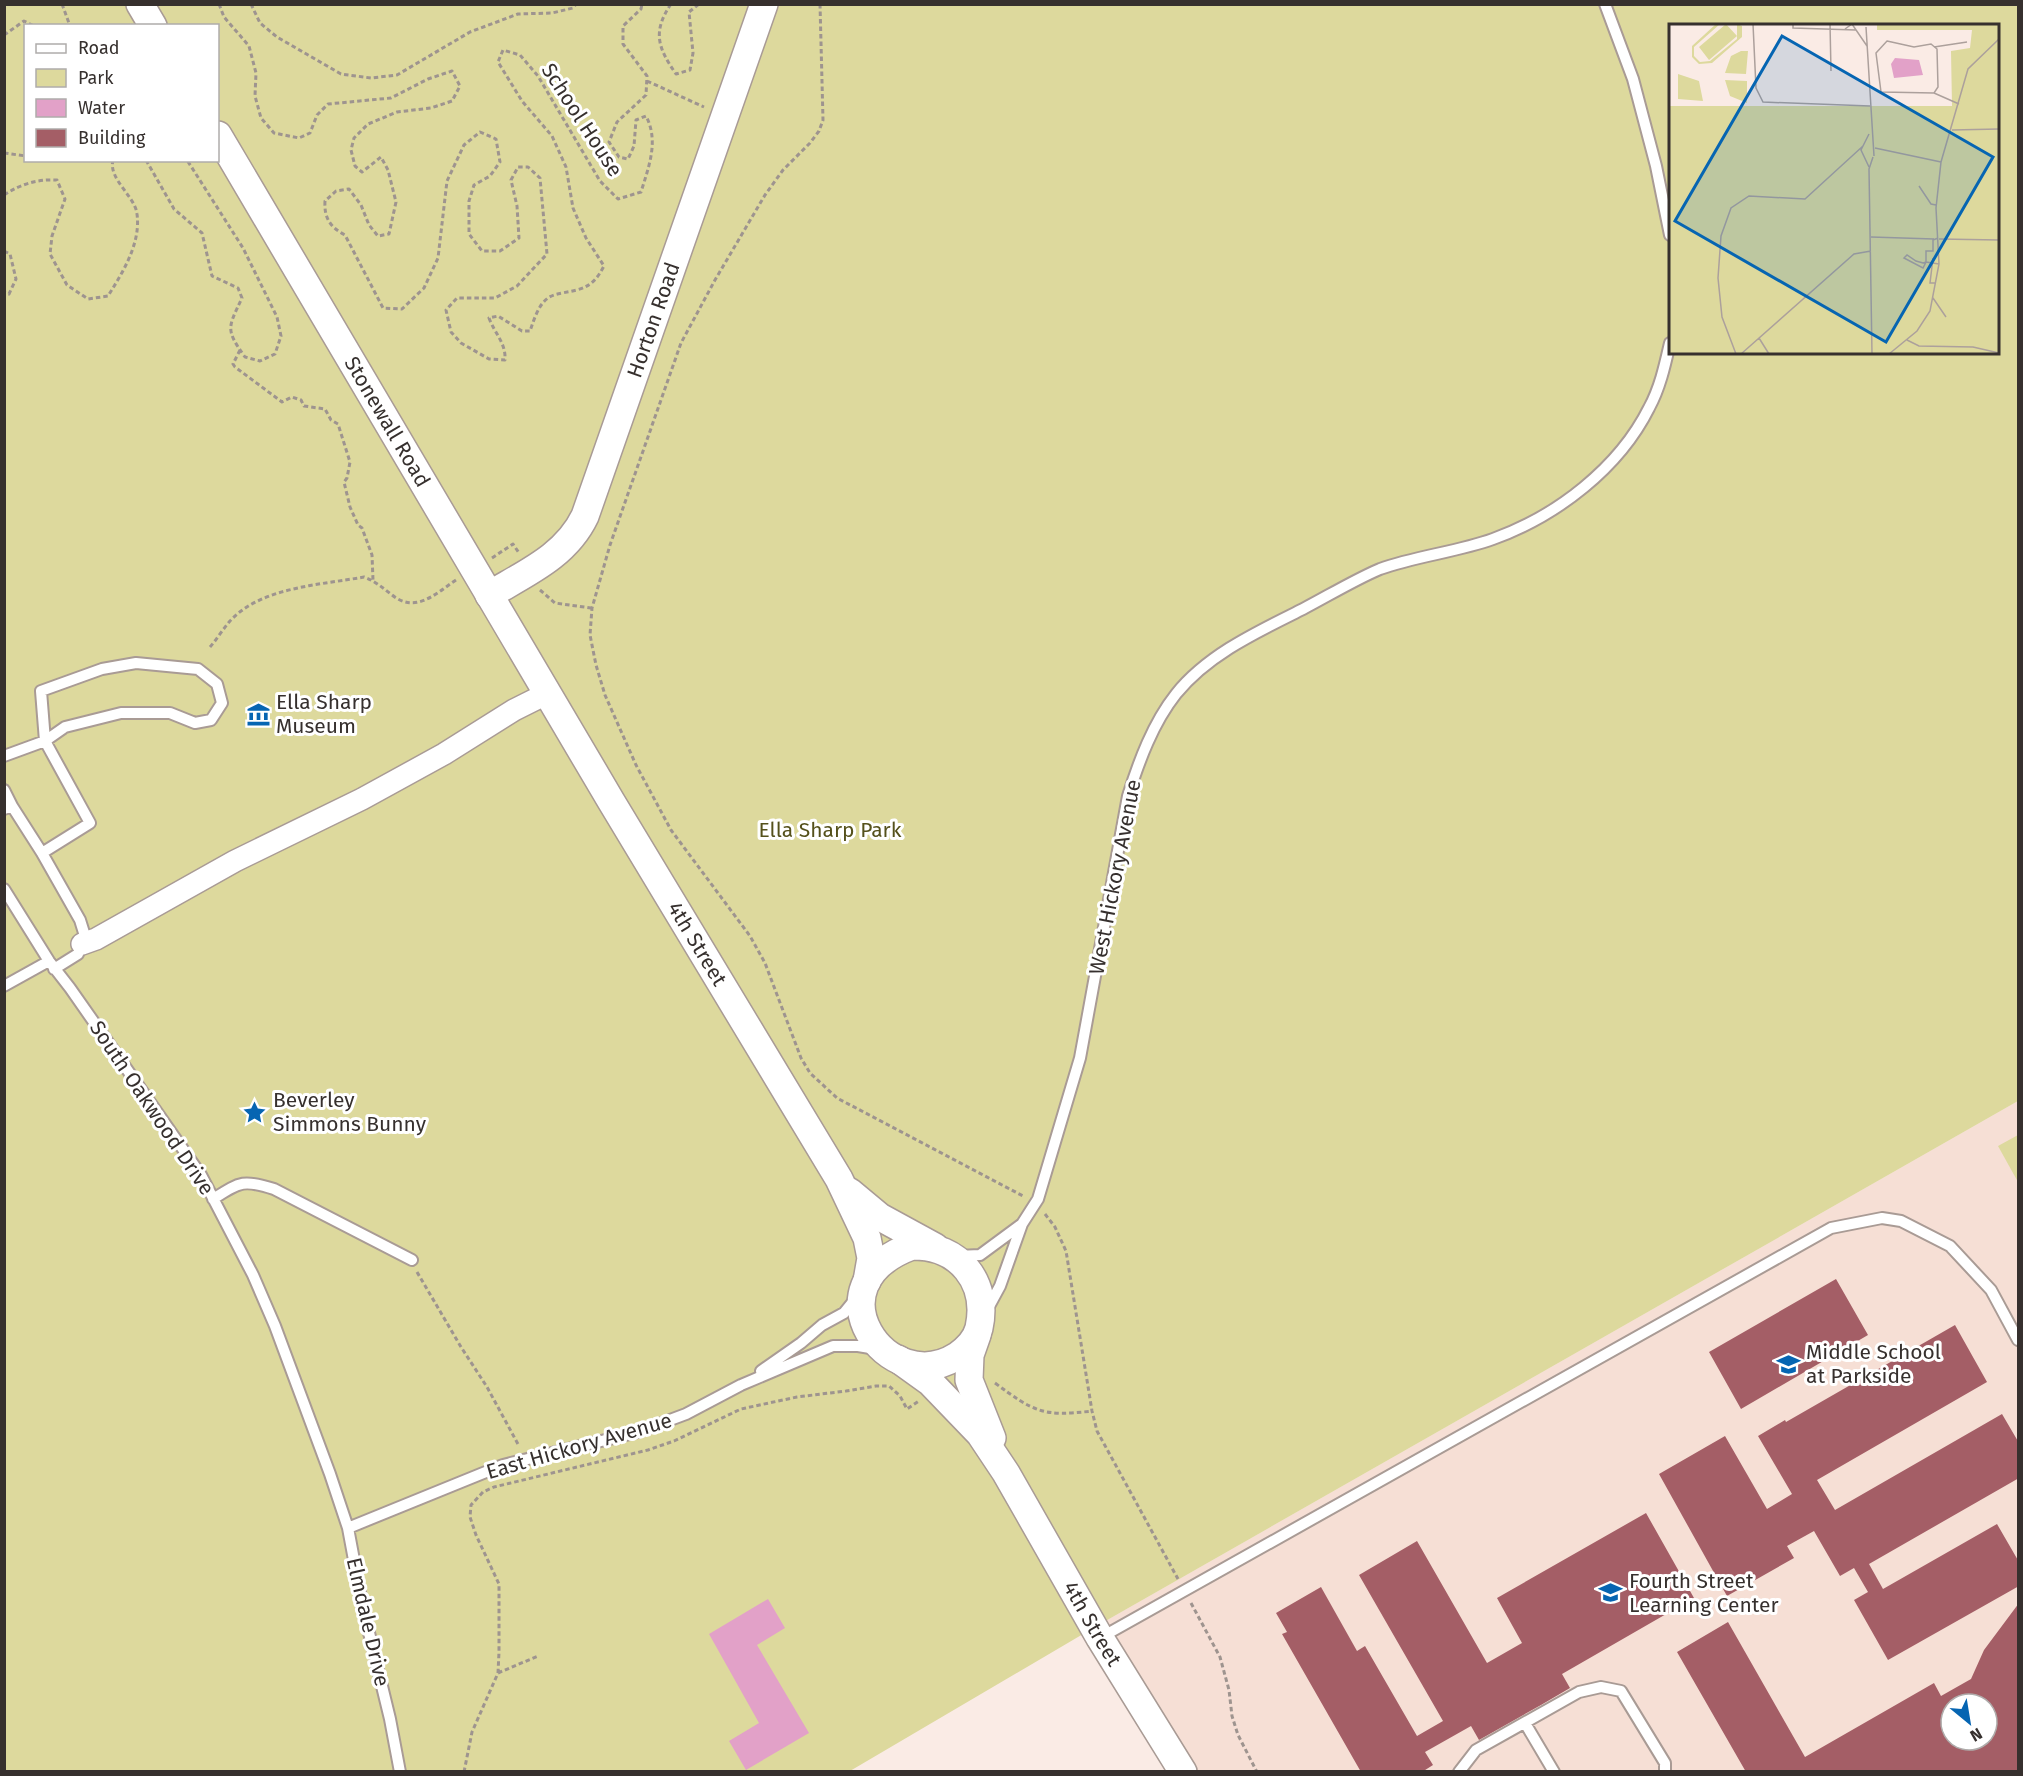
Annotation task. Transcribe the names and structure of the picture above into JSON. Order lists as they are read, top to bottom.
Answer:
{
  "streets": {
    "street": ["Horton Road", "Stonewall Road", "4th Street"],
    "lane": [
      "West Hickory Avenue",
      "South Oakwood Drive",
      "East Hickory Avenue",
      "Elmdale Drive"
    ],
    "path": ["School House"]
  },
  "crossings": [
    ["Horton Road", "Stonewall Road"],
    ["Stonewall Road", "4th Street"],
    ["West Hickory Avenue", "4th Street"],
    ["West Hickory Avenue", "East Hickory Avenue"],
    ["4th Street", "East Hickory Avenue"],
    ["South Oakwood Drive", "Elmdale Drive"],
    ["East Hickory Avenue", "Elmdale Drive"]
  ],
  "parks": ["Ella Sharp Park"],
  "places": {
    "museum": ["Ella Sharp Museum"],
    "place": ["Beverley Simmons Bunny"],
    "school or university": ["Middle School at Parkside", "Fourth Street Learning Center"]
  },
  "legend": [
    "Road",
    "Park",
    "Water",
    "Building"
  ],
  "north": "bottom right"
}
